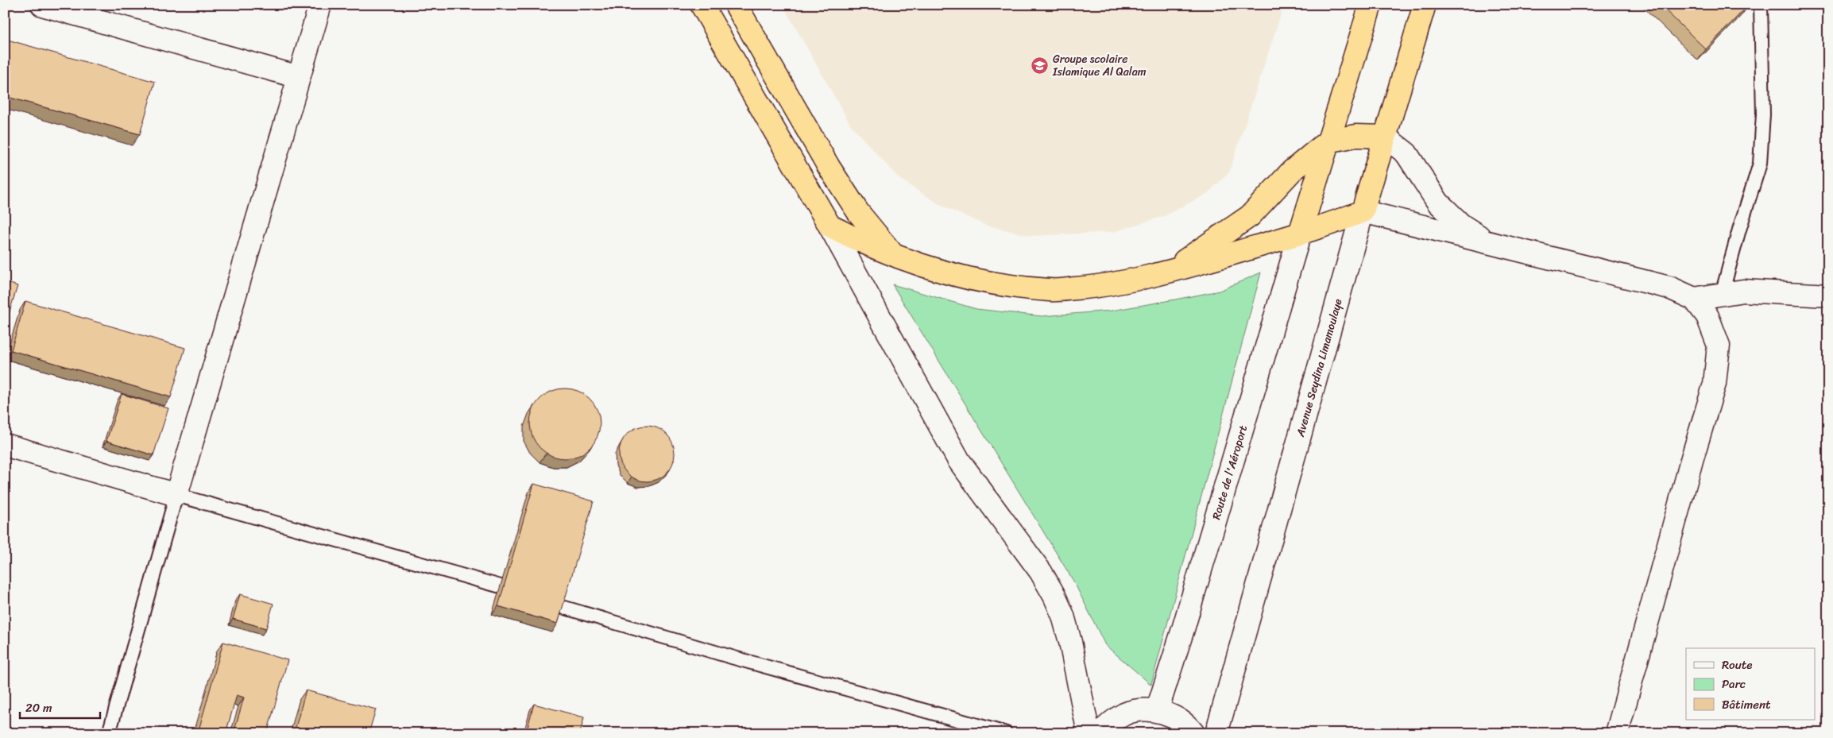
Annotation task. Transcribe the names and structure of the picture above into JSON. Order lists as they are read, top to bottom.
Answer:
{
  "streets": {
    "highway": ["Avenue Seydina Limamoulaye"],
    "street": ["Route de l'Aéroport"]
  },
  "places": {
    "school or university": ["Groupe scolaire Islamique Al Qalam"]
  },
  "legend": ["Route", "Parc", "Bâtiment"],
  "scale_bar": "20 m"
}
